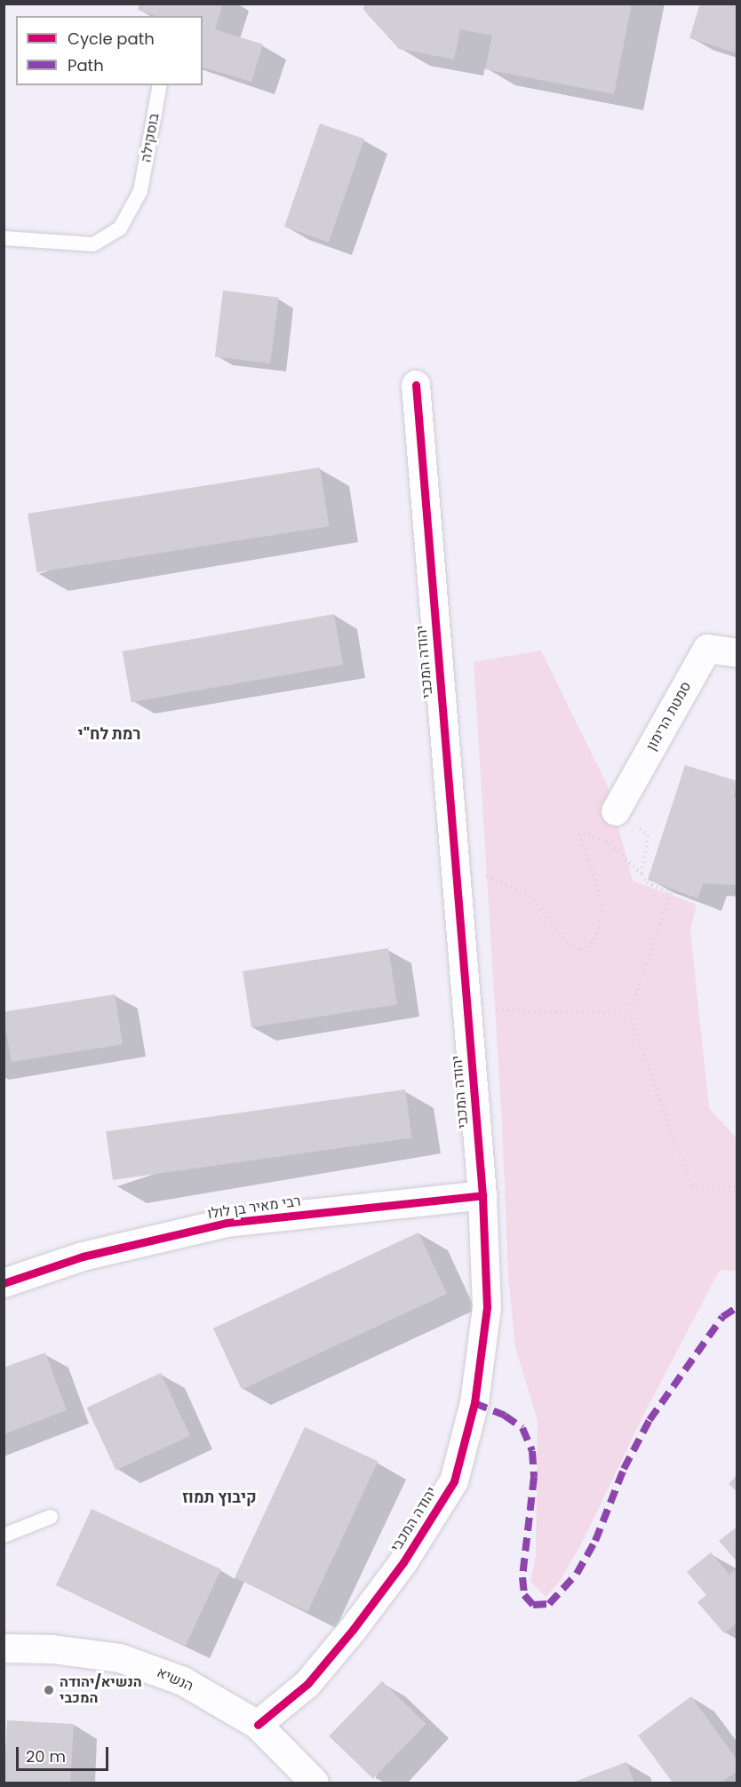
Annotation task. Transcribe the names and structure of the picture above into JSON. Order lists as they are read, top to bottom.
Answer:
{
  "streets": {
    "street": [
      "יהודה המכבי",
      "סמטת הרימון",
      "רבי מאיר בן לולו",
      "הנשיא"
    ],
    "lane": ["בוסקילה"]
  },
  "crossings": [
    ["יהודה המכבי", "רבי מאיר בן לולו"],
    ["יהודה המכבי", "הנשיא"]
  ],
  "districts": ["רמת לח\"י", "קיבוץ תמוז"],
  "places": ["הנשיא/יהודה המכבי"],
  "legend": ["Cycle path", "Path"],
  "scale_bar": "20 m"
}
